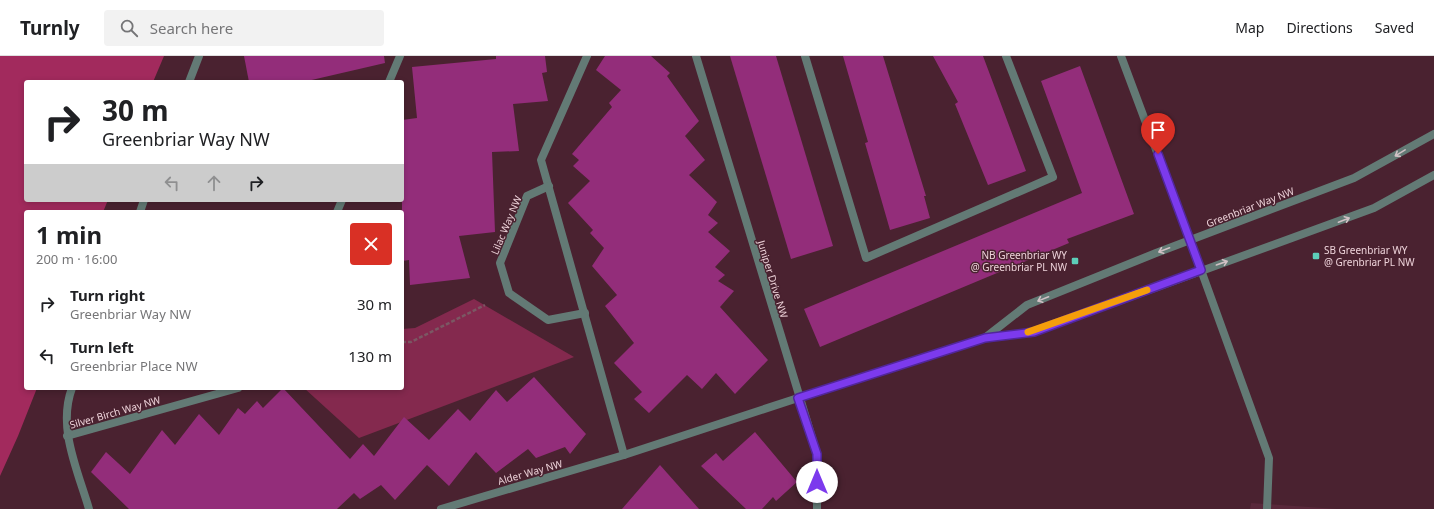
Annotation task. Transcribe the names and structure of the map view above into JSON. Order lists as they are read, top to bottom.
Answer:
{
  "streets": {
    "street": [
      "Greenbriar Way NW",
      "Lilac Way NW",
      "Juniper Drive NW",
      "Silver Birch Way NW",
      "Alder Way NW"
    ]
  },
  "crossings": [
    ["Greenbriar Way NW", "Juniper Drive NW"],
    ["Greenbriar Way NW", "Alder Way NW"],
    ["Juniper Drive NW", "Alder Way NW"]
  ],
  "places": {
    "transit": ["SB Greenbriar WY @ Grenbriar PL NW", "NB Greenbriar WY @ Greenbriar PL NW"]
  },
  "page": {
    "header": "Turnly",
    "search": "Search here",
    "nav": ["Map", "Directions", "Saved"],
    "turn": ["30 m", "Greenbriar Way NW"],
    "heading": ["1 min", "200 m · 16:00"],
    "list": [
      {
        "name": "Turn right",
        "note": "Greenbriar Way NW",
        "value": "30 m"
      },
      {
        "name": "Turn left",
        "note": "Greenbriar Place NW",
        "value": "130 m"
      }
    ]
  }
}
